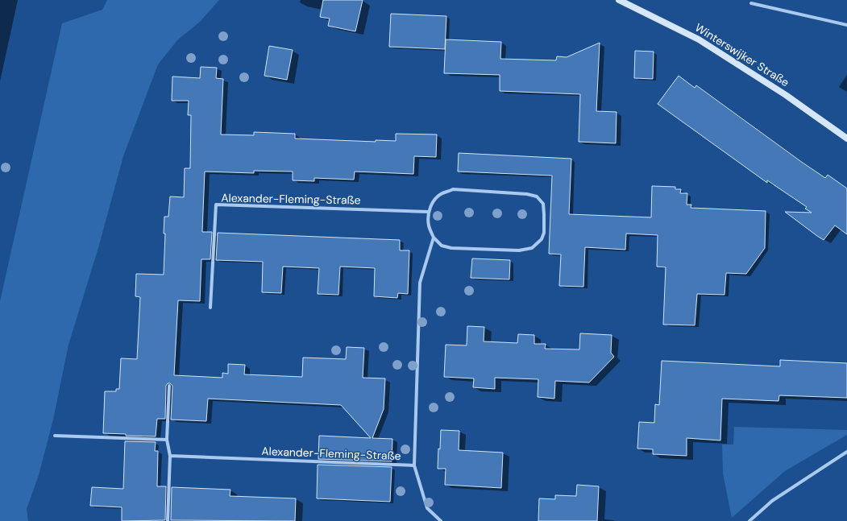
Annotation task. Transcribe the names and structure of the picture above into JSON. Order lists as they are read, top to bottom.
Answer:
{
  "streets": {
    "main road": ["Winterswijker Straße"],
    "street": ["Alexander-Fleming-Straße"]
  }
}
